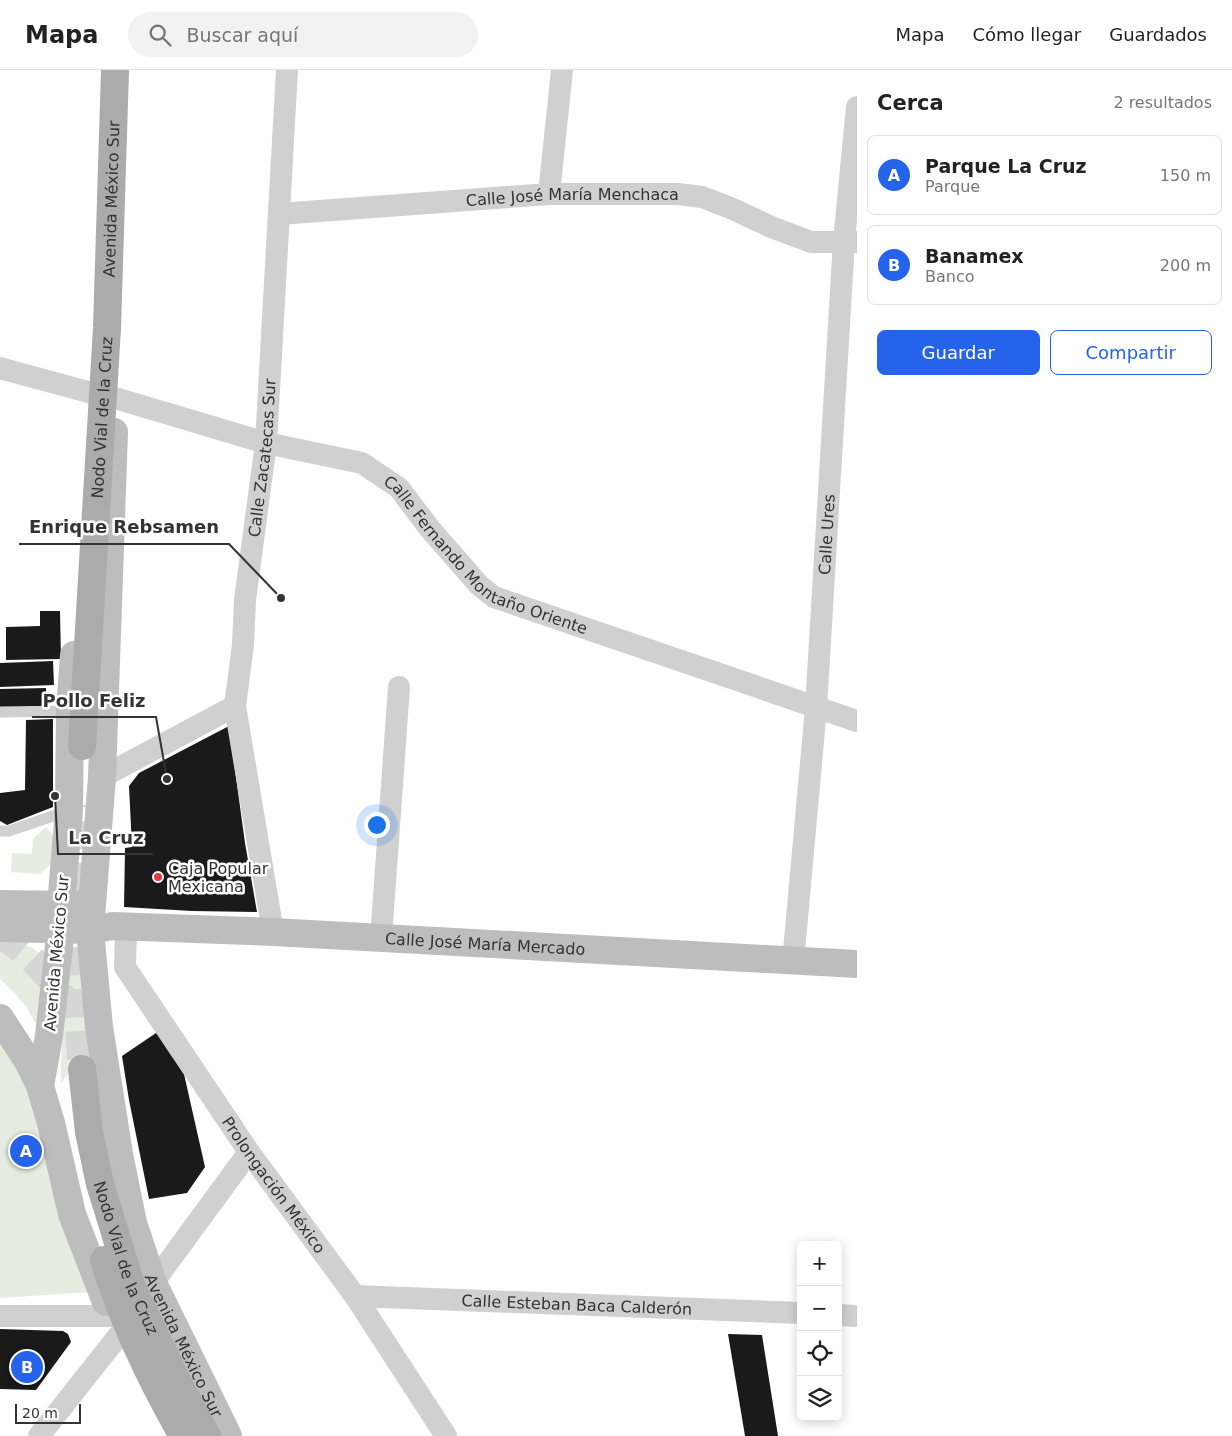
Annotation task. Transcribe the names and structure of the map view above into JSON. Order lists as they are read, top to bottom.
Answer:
{
  "streets": {
    "main road": ["Avenida México Sur", "Nodo Vial de la Cruz", "Calle José María Mercado"],
    "street": [
      "Calle José María Menchaca",
      "Calle Zacatecas Sur",
      "Calle Ures",
      "Calle Fernando Montaño Oriente",
      "Prolongación México",
      "Calle Esteban Baca Calderón"
    ]
  },
  "crossings": [
    ["Calle José María Menchaca", "Calle Zacatecas Sur"],
    ["Calle José María Menchaca", "Calle Ures"],
    ["Avenida México Sur", "Nodo Vial de la Cruz"],
    ["Avenida México Sur", "Calle Fernando Montaño Oriente"],
    ["Avenida México Sur", "Calle José María Mercado"],
    ["Avenida México Sur", "Prolongación México"],
    ["Calle Zacatecas Sur", "Calle Fernando Montaño Oriente"],
    ["Calle Zacatecas Sur", "Calle José María Mercado"],
    ["Calle Ures", "Calle Fernando Montaño Oriente"],
    ["Calle Ures", "Calle José María Mercado"],
    ["Calle José María Mercado", "Prolongación México"],
    ["Prolongación México", "Calle Esteban Baca Calderón"]
  ],
  "places": [
    "Enrique Rebsamen",
    "Pollo Feliz",
    "La Cruz",
    "Caja Popular Mexicana"
  ],
  "scale_bar": "20 m",
  "page": {
    "header": "Mapa",
    "search": "Buscar aquí",
    "nav": ["Mapa", "Cómo llegar", "Guardados"],
    "heading": ["Cerca", "2 resultados"],
    "list": [
      {
        "mark": "A",
        "name": "Parque La Cruz",
        "note": "Parque",
        "value": "150 m"
      },
      {
        "mark": "B",
        "name": "Banamex",
        "note": "Banco",
        "value": "200 m"
      }
    ],
    "buttons": ["Guardar", "Compartir"],
    "pins": ["A", "B"],
    "map_buttons": ["+", "−"],
    "scale": "20 m"
  }
}
